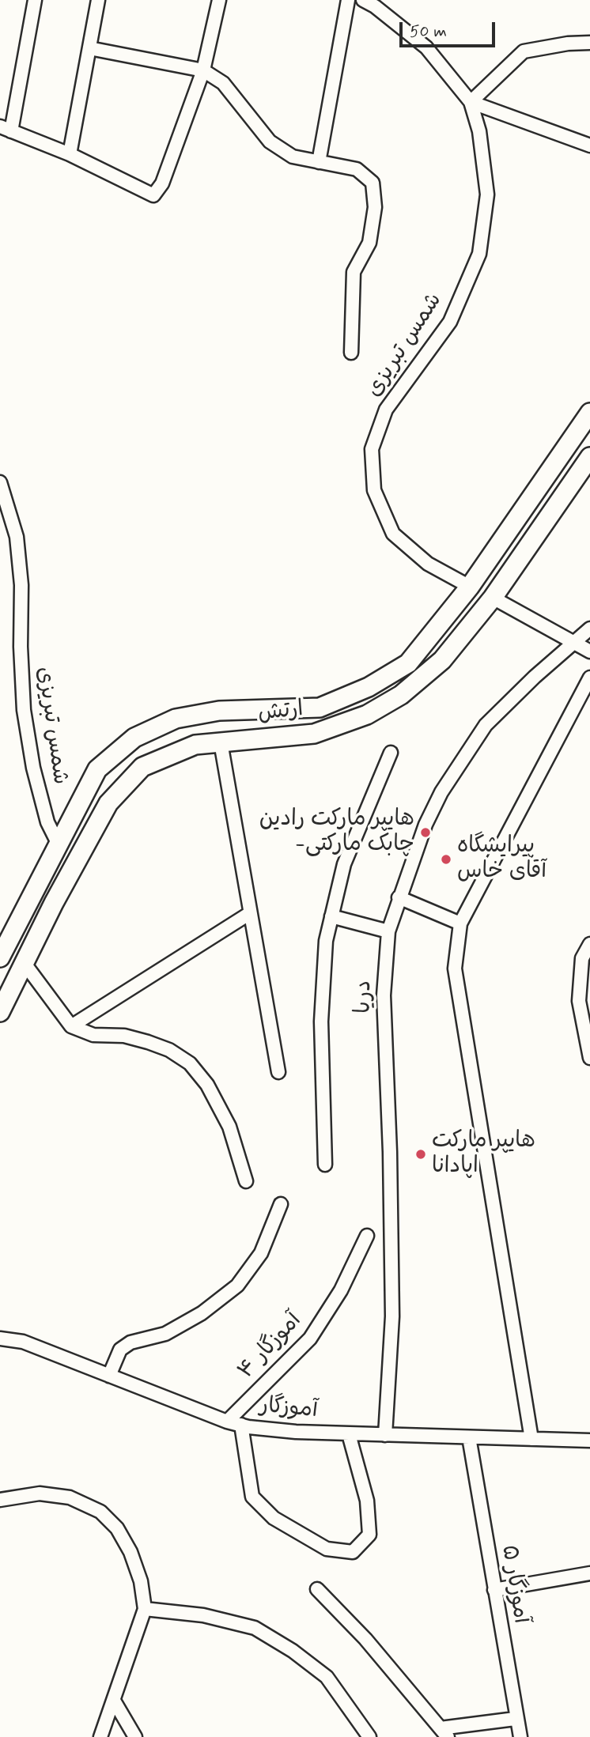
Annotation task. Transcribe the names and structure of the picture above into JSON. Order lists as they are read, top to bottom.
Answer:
{
  "streets": {
    "main road": ["ارتش"],
    "street": [
      "شمس تبریزی",
      "دریا",
      "آموزگار ۴",
      "آموزگار",
      "آموزگار ۵"
    ]
  },
  "crossings": [
    ["شمس تبریزی", "ارتش"],
    ["دریا", "آموزگار"],
    ["آموزگار ۴", "آموزگار"],
    ["آموزگار", "آموزگار ۵"]
  ],
  "places": ["هایپر مارکت رادین -چابک مارکتی", "پیرایشگاه آقای خاس", "هایپر مارکت اپادانا"],
  "scale_bar": "50 m"
}
